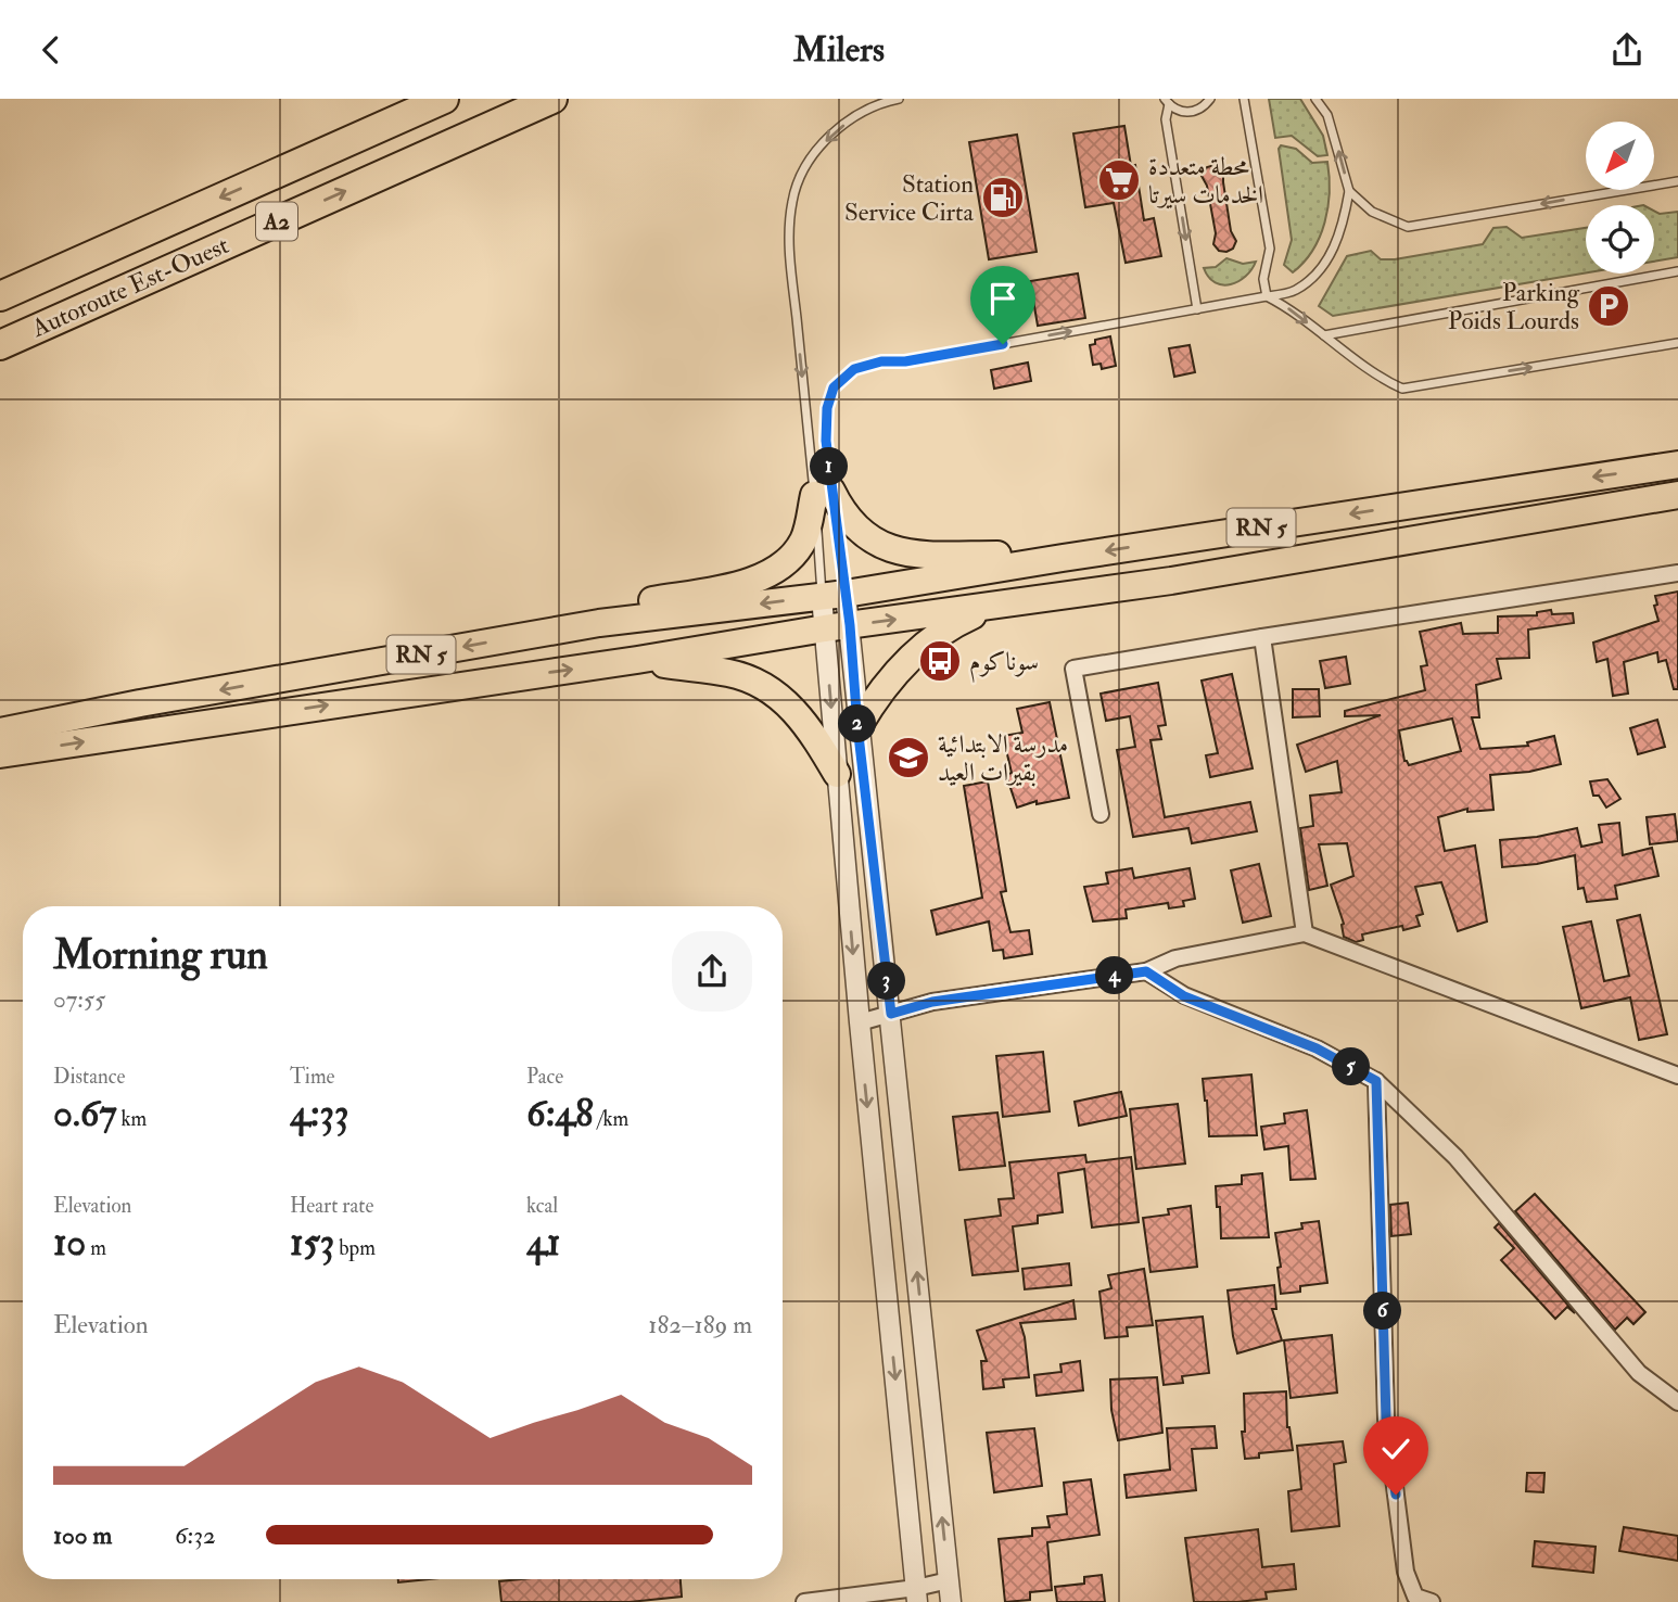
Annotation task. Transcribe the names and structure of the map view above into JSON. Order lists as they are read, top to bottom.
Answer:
{
  "streets": {
    "highway": ["A2", "Autoroute Est-Ouest", "RN 5"]
  },
  "places": {
    "supermarket": ["محطة متعددة الخدمات سيرتا"],
    "fuel station": ["Station Service Cirta"],
    "parking": ["Parking Poids Lourds"],
    "bus stop": ["سوناكوم"],
    "school or university": ["مدرسة الابتدائية بقيرات العيد"]
  },
  "north": "bottom left",
  "page": {
    "header": "Milers",
    "pins": [
      "1",
      "2",
      "4",
      "3",
      "5",
      "6"
    ],
    "heading": ["Morning run", "07:55"],
    "stats": [
      ["Distance", "0.67 km"],
      ["Time", "4:33"],
      ["Pace", "6:48 /km"],
      ["Elevation", "10 m"],
      ["Heart rate", "153 bpm"],
      ["kcal", "41"]
    ],
    "chart": ["Elevation", "182–189 m"],
    "list": [
      {
        "name": "100 m",
        "note": "6:32"
      }
    ]
  }
}
